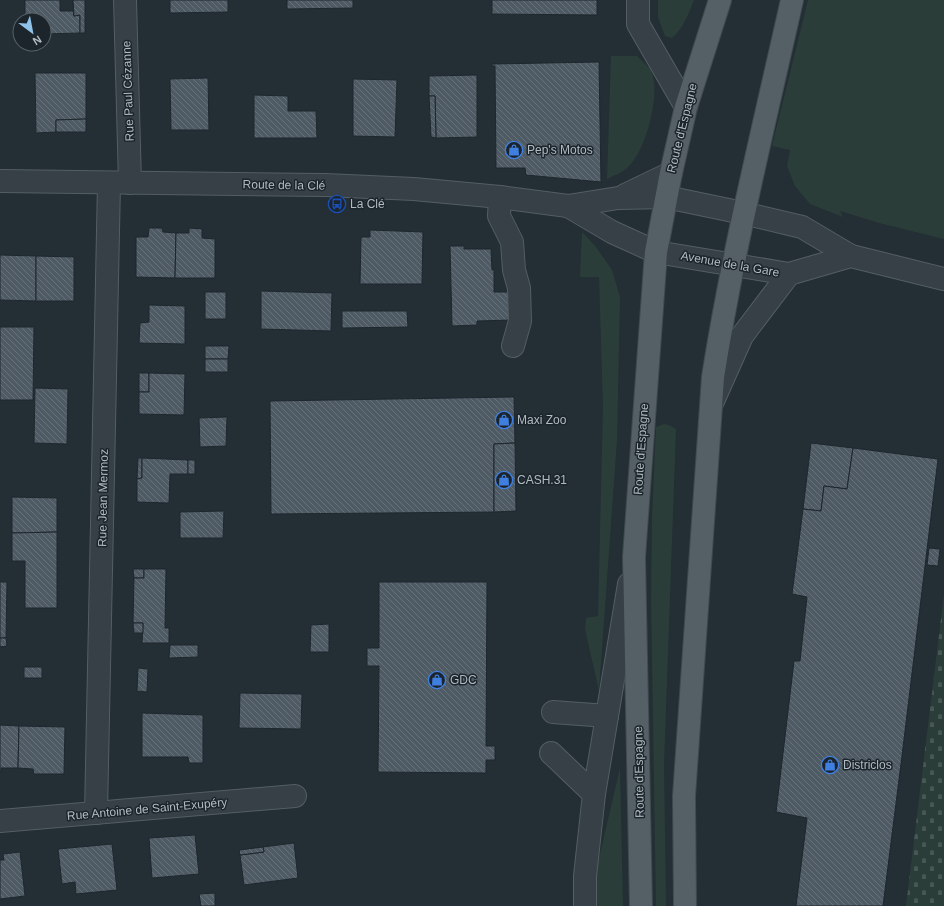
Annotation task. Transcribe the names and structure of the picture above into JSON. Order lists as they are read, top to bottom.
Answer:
{
  "streets": {
    "main road": ["Route d'Espagne"],
    "street": [
      "Rue Paul Cézanne",
      "Route de la Clé",
      "Avenue de la Gare",
      "Rue Jean Mermoz",
      "Rue Antoine de Saint-Exupéry"
    ]
  },
  "crossings": [
    ["Rue Paul Cézanne", "Route de la Clé"],
    ["Rue Paul Cézanne", "Rue Jean Mermoz"],
    ["Route d'Espagne", "Route de la Clé"],
    ["Route d'Espagne", "Avenue de la Gare"],
    ["Route de la Clé", "Avenue de la Gare"],
    ["Route de la Clé", "Rue Jean Mermoz"],
    ["Rue Jean Mermoz", "Rue Antoine de Saint-Exupéry"]
  ],
  "places": {
    "shop": [
      "Pep's Motos",
      "Maxi Zoo",
      "CASH.31",
      "GDC",
      "Districlos"
    ],
    "bus stop": ["La Clé"]
  },
  "north": "bottom right"
}
